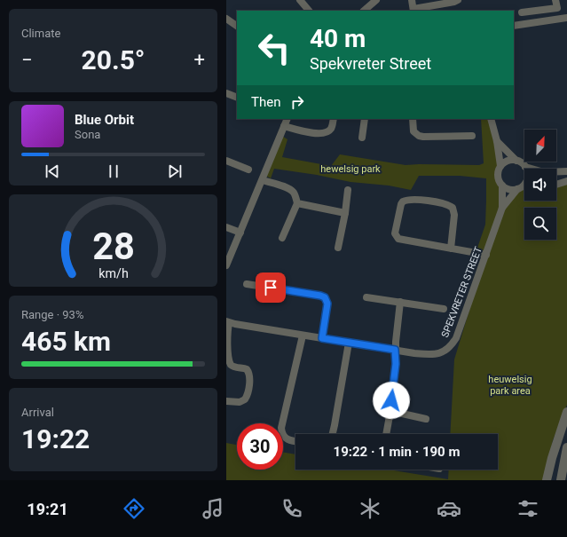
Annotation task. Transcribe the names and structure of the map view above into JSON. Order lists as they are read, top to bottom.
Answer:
{
  "streets": {
    "street": ["SPEKVRETER STREET"]
  },
  "parks": ["hewelsig park", "heuwelsig park area"],
  "north": "top right",
  "page": {
    "tile": [
      "Climate",
      ["Range · 93%", "465 km"],
      ["Arrival", "19:22"]
    ],
    "turn": ["40 m", "Spekvreter Street"],
    "heat": ["−", "20.5°", "+"],
    "then": "Then",
    "song": ["Blue Orbit", "Sona"],
    "limit": "30",
    "trip": "19:22 · 1 min · 190 m",
    "tabs": "19:21",
    "gauge": ["28", "km/h"]
  }
}
